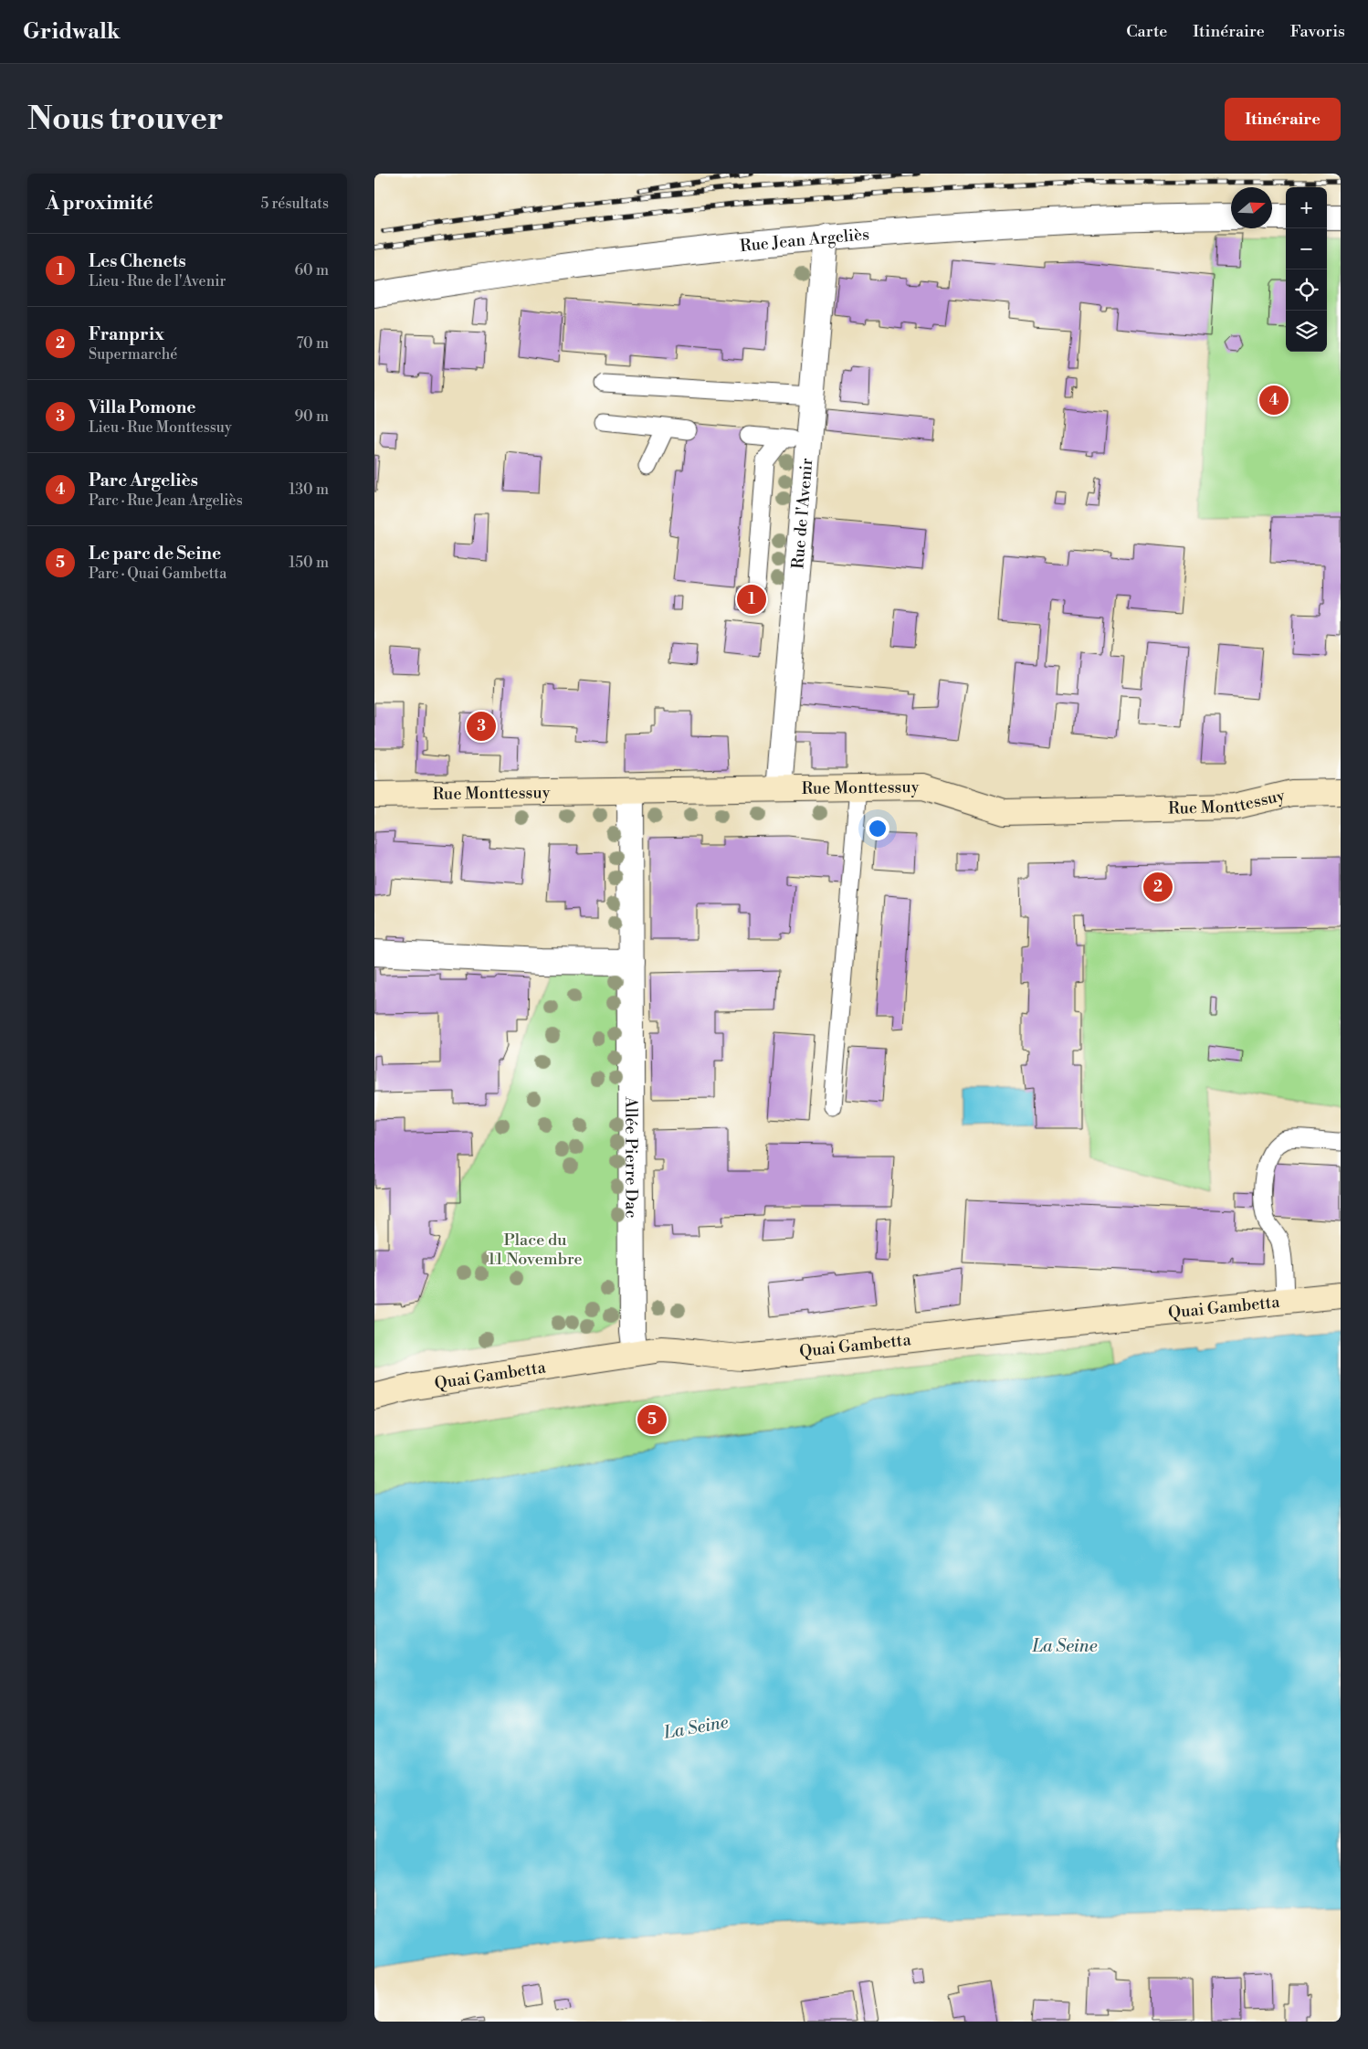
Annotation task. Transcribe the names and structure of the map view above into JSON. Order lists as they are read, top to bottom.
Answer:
{
  "streets": {
    "main road": ["Rue Monttessuy", "Quai Gambetta"],
    "street": ["Rue Jean Argeliès", "Rue de l'Avenir", "Allée Pierre Dac"]
  },
  "crossings": [
    ["Rue Jean Argeliès", "Rue de l'Avenir"],
    ["Rue de l'Avenir", "Rue Monttessuy"],
    ["Rue Monttessuy", "Allée Pierre Dac"],
    ["Allée Pierre Dac", "Quai Gambetta"]
  ],
  "water": ["La Seine"],
  "parks": ["Place du 11 Novembre"],
  "north": "right",
  "page": {
    "header": "Gridwalk",
    "nav": ["Carte", "Itinéraire", "Favoris"],
    "buttons": "Itinéraire",
    "title": "Nous trouver",
    "heading": ["À proximité", "5 résultats"],
    "map_buttons": ["+", "−"],
    "list": [
      {
        "mark": "1",
        "name": "Les Chenets",
        "note": "Lieu · Rue de l'Avenir",
        "value": "60 m"
      },
      {
        "mark": "2",
        "name": "Franprix",
        "note": "Supermarché",
        "value": "70 m"
      },
      {
        "mark": "3",
        "name": "Villa Pomone",
        "note": "Lieu · Rue Monttessuy",
        "value": "90 m"
      },
      {
        "mark": "4",
        "name": "Parc Argeliès",
        "note": "Parc · Rue Jean Argeliès",
        "value": "130 m"
      },
      {
        "mark": "5",
        "name": "Le parc de Seine",
        "note": "Parc · Quai Gambetta",
        "value": "150 m"
      }
    ],
    "pins": [
      "4",
      "1",
      "3",
      "2",
      "5"
    ]
  }
}
